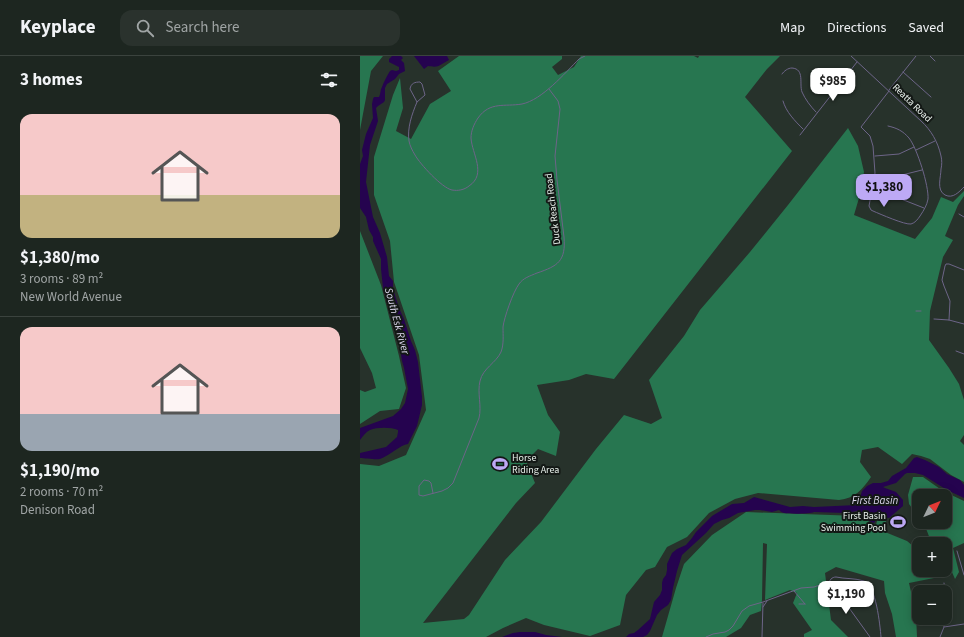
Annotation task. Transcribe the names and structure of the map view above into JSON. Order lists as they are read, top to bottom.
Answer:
{
  "streets": {
    "street": ["Reatta Road", "Duck Reach Road"]
  },
  "water": ["South Esk River", "First Basin"],
  "places": {
    "sports": ["Horse Riding Area", "First Basin Swimming Pool"]
  },
  "north": "top right",
  "page": {
    "header": "Keyplace",
    "search": "Search here",
    "nav": ["Map", "Directions", "Saved"],
    "heading": "3 homes",
    "price": ["$985", "$1,380", "$1,190"],
    "list": [
      {
        "name": "$1,380/mo",
        "note": "3 rooms · 89 m² · New World Avenue"
      },
      {
        "name": "$1,190/mo",
        "note": "2 rooms · 70 m² · Denison Road"
      }
    ],
    "map_buttons": ["+", "−"]
  }
}
